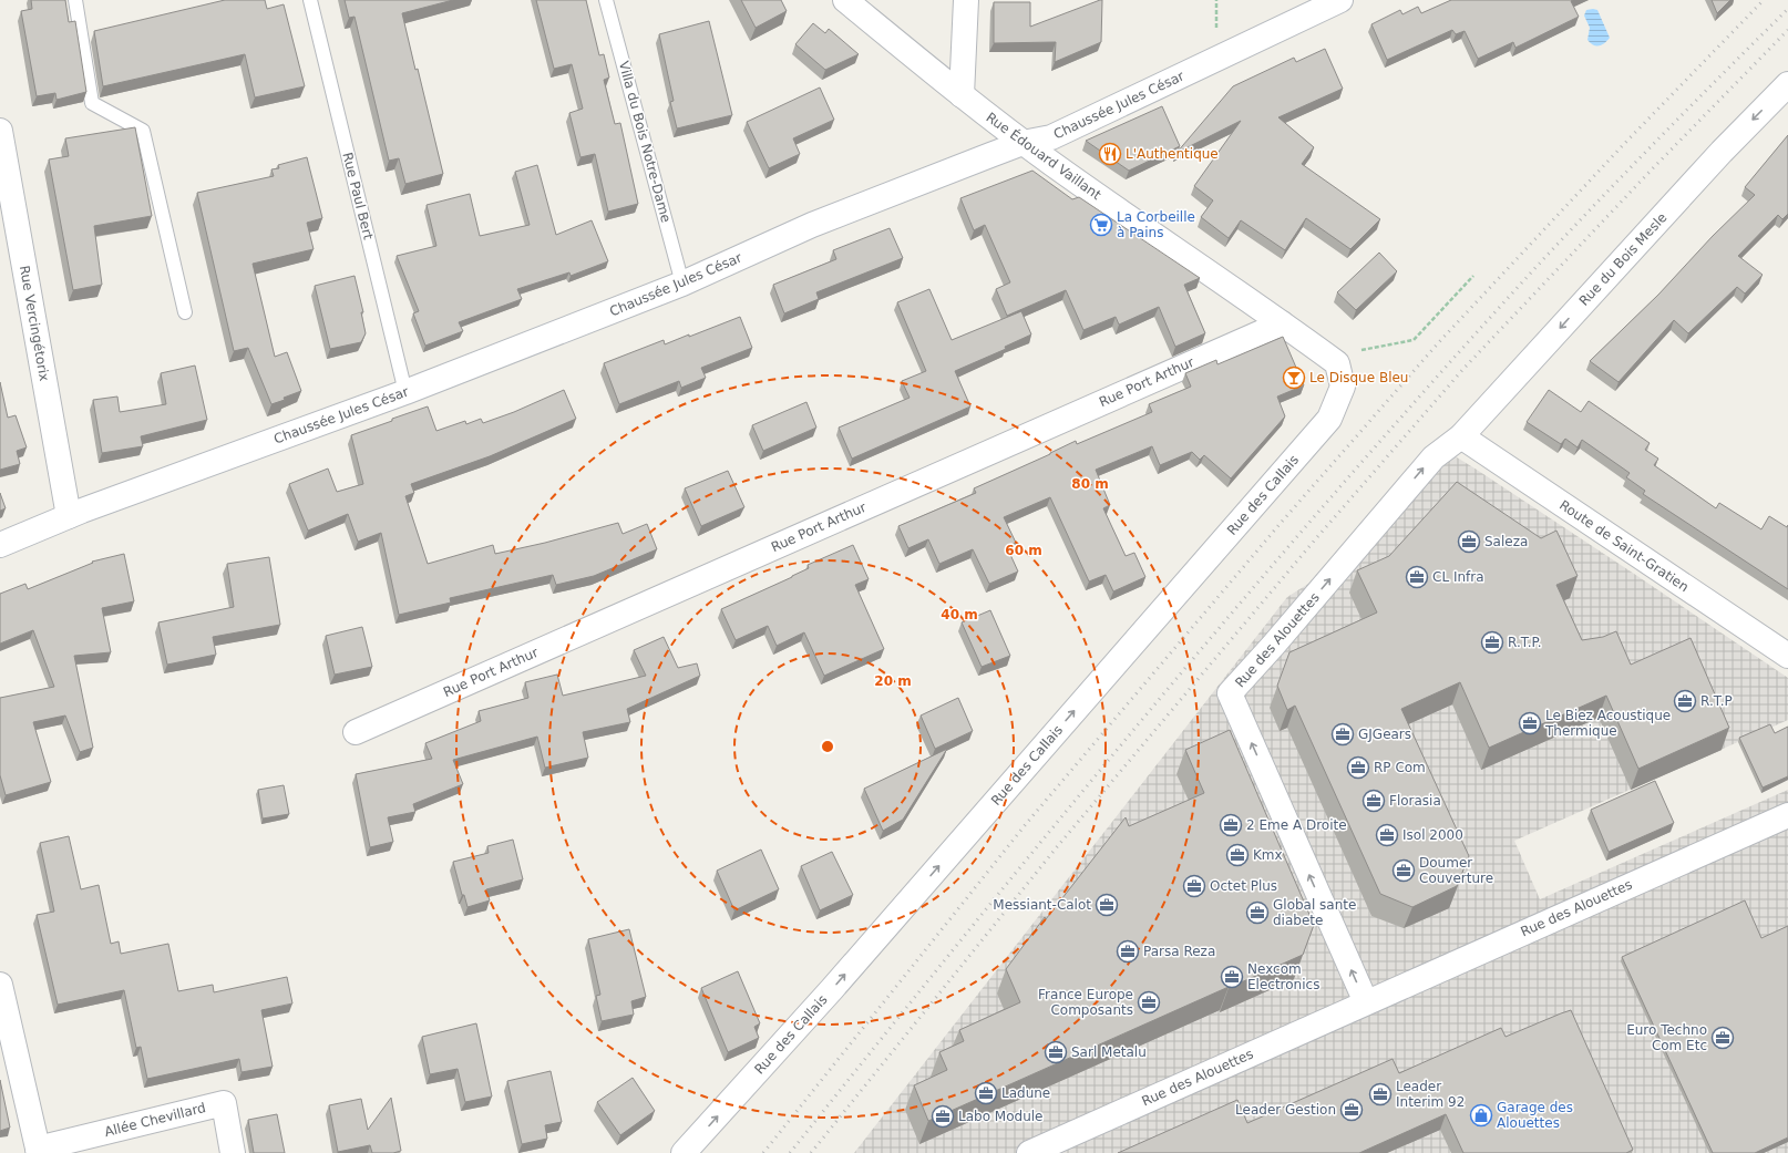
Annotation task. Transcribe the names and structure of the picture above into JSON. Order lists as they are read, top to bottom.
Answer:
{
  "streets": {
    "street": [
      "Chaussée Jules César",
      "Rue Édouard Vaillant",
      "Rue du Bois Mesle",
      "Rue Vercingétorix",
      "Rue Port Arthur",
      "Rue des Callais",
      "Route de Saint-Gratien",
      "Rue des Alouettes",
      "Allée Chevillard"
    ],
    "lane": ["Villa du Bois Notre-Dame", "Rue Paul Bert"]
  },
  "crossings": [
    ["Chaussée Jules César", "Villa du Bois Notre-Dame"],
    ["Chaussée Jules César", "Rue Édouard Vaillant"],
    ["Chaussée Jules César", "Rue Paul Bert"],
    ["Chaussée Jules César", "Rue Vercingétorix"],
    ["Rue Édouard Vaillant", "Rue Port Arthur"],
    ["Rue Édouard Vaillant", "Rue des Callais"],
    ["Rue du Bois Mesle", "Route de Saint-Gratien"],
    ["Rue du Bois Mesle", "Rue des Alouettes"],
    ["Route de Saint-Gratien", "Rue des Alouettes"]
  ],
  "one_way": ["Rue du Bois Mesle", "Rue des Callais", "Rue des Alouettes"],
  "places": {
    "restaurant": ["L'Authentique"],
    "supermarket": ["La Corbeille à Pains"],
    "bar": ["Le Disque Bleu"],
    "office": [
      "Saleza",
      "CL Infra",
      "R.T.P.",
      "R.T.P",
      "Le Biez Acoustique Thermique",
      "GJGears",
      "RP Com",
      "Florasia",
      "2 Eme A Droite",
      "Isol 2000",
      "Kmx",
      "Doumer Couverture",
      "Octet Plus",
      "Messiant-Calot",
      "Global sante diabete",
      "Parsa Reza",
      "Nexcom Electronics",
      "France Europe Composants",
      "Euro Techno Com Etc",
      "Sarl Metalu",
      "Ladune",
      "Leader Interim 92",
      "Leader Gestion",
      "Labo Module"
    ],
    "shop": ["Garage des Alouettes"]
  },
  "rings": [
    "80 m",
    "60 m",
    "40 m",
    "20 m"
  ]
}
